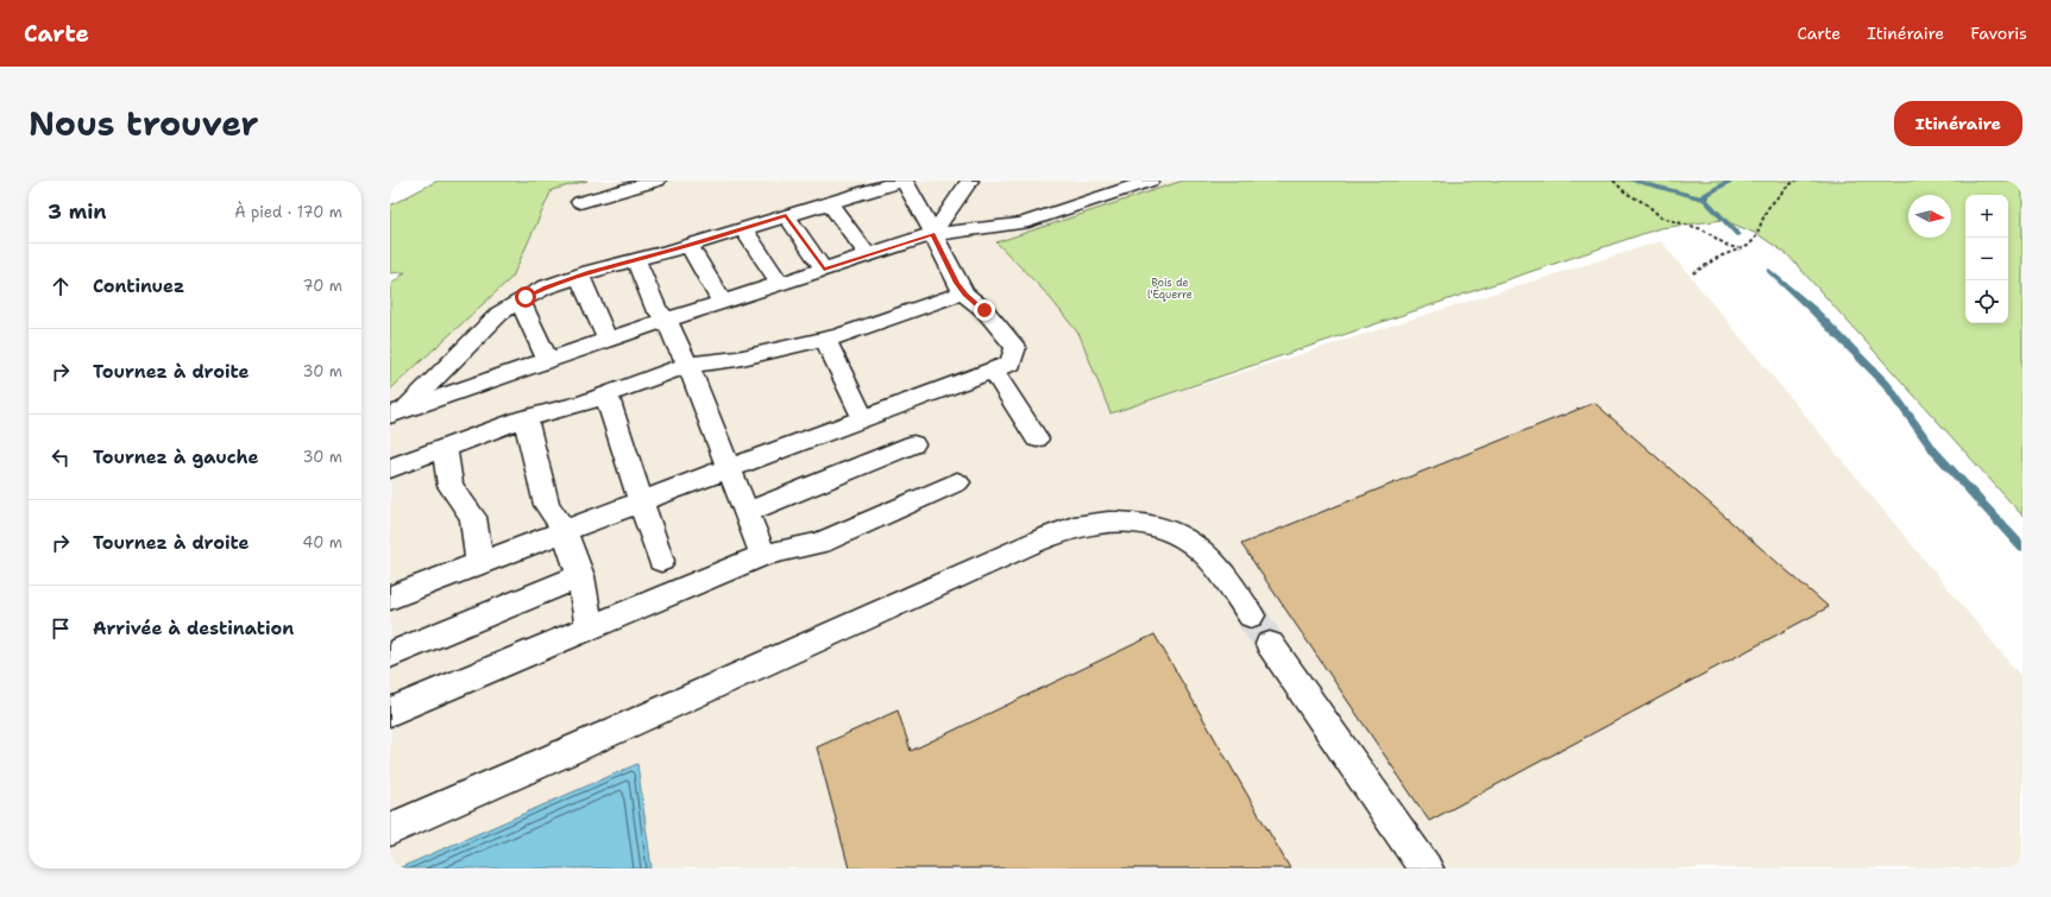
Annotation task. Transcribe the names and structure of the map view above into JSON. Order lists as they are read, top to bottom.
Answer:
{
  "parks": ["Bois de l'Équerre"],
  "north": "right",
  "page": {
    "header": "Carte",
    "nav": ["Carte", "Itinéraire", "Favoris"],
    "title": "Nous trouver",
    "buttons": "Itinéraire",
    "heading": ["3 min", "À pied · 170 m"],
    "map_buttons": ["+", "−"],
    "list": [
      ["Continuez", "70 m"],
      ["Tournez à droite", "30 m"],
      ["Tournez à gauche", "30 m"],
      ["Tournez à droite", "40 m"],
      "Arrivée à destination"
    ]
  }
}
